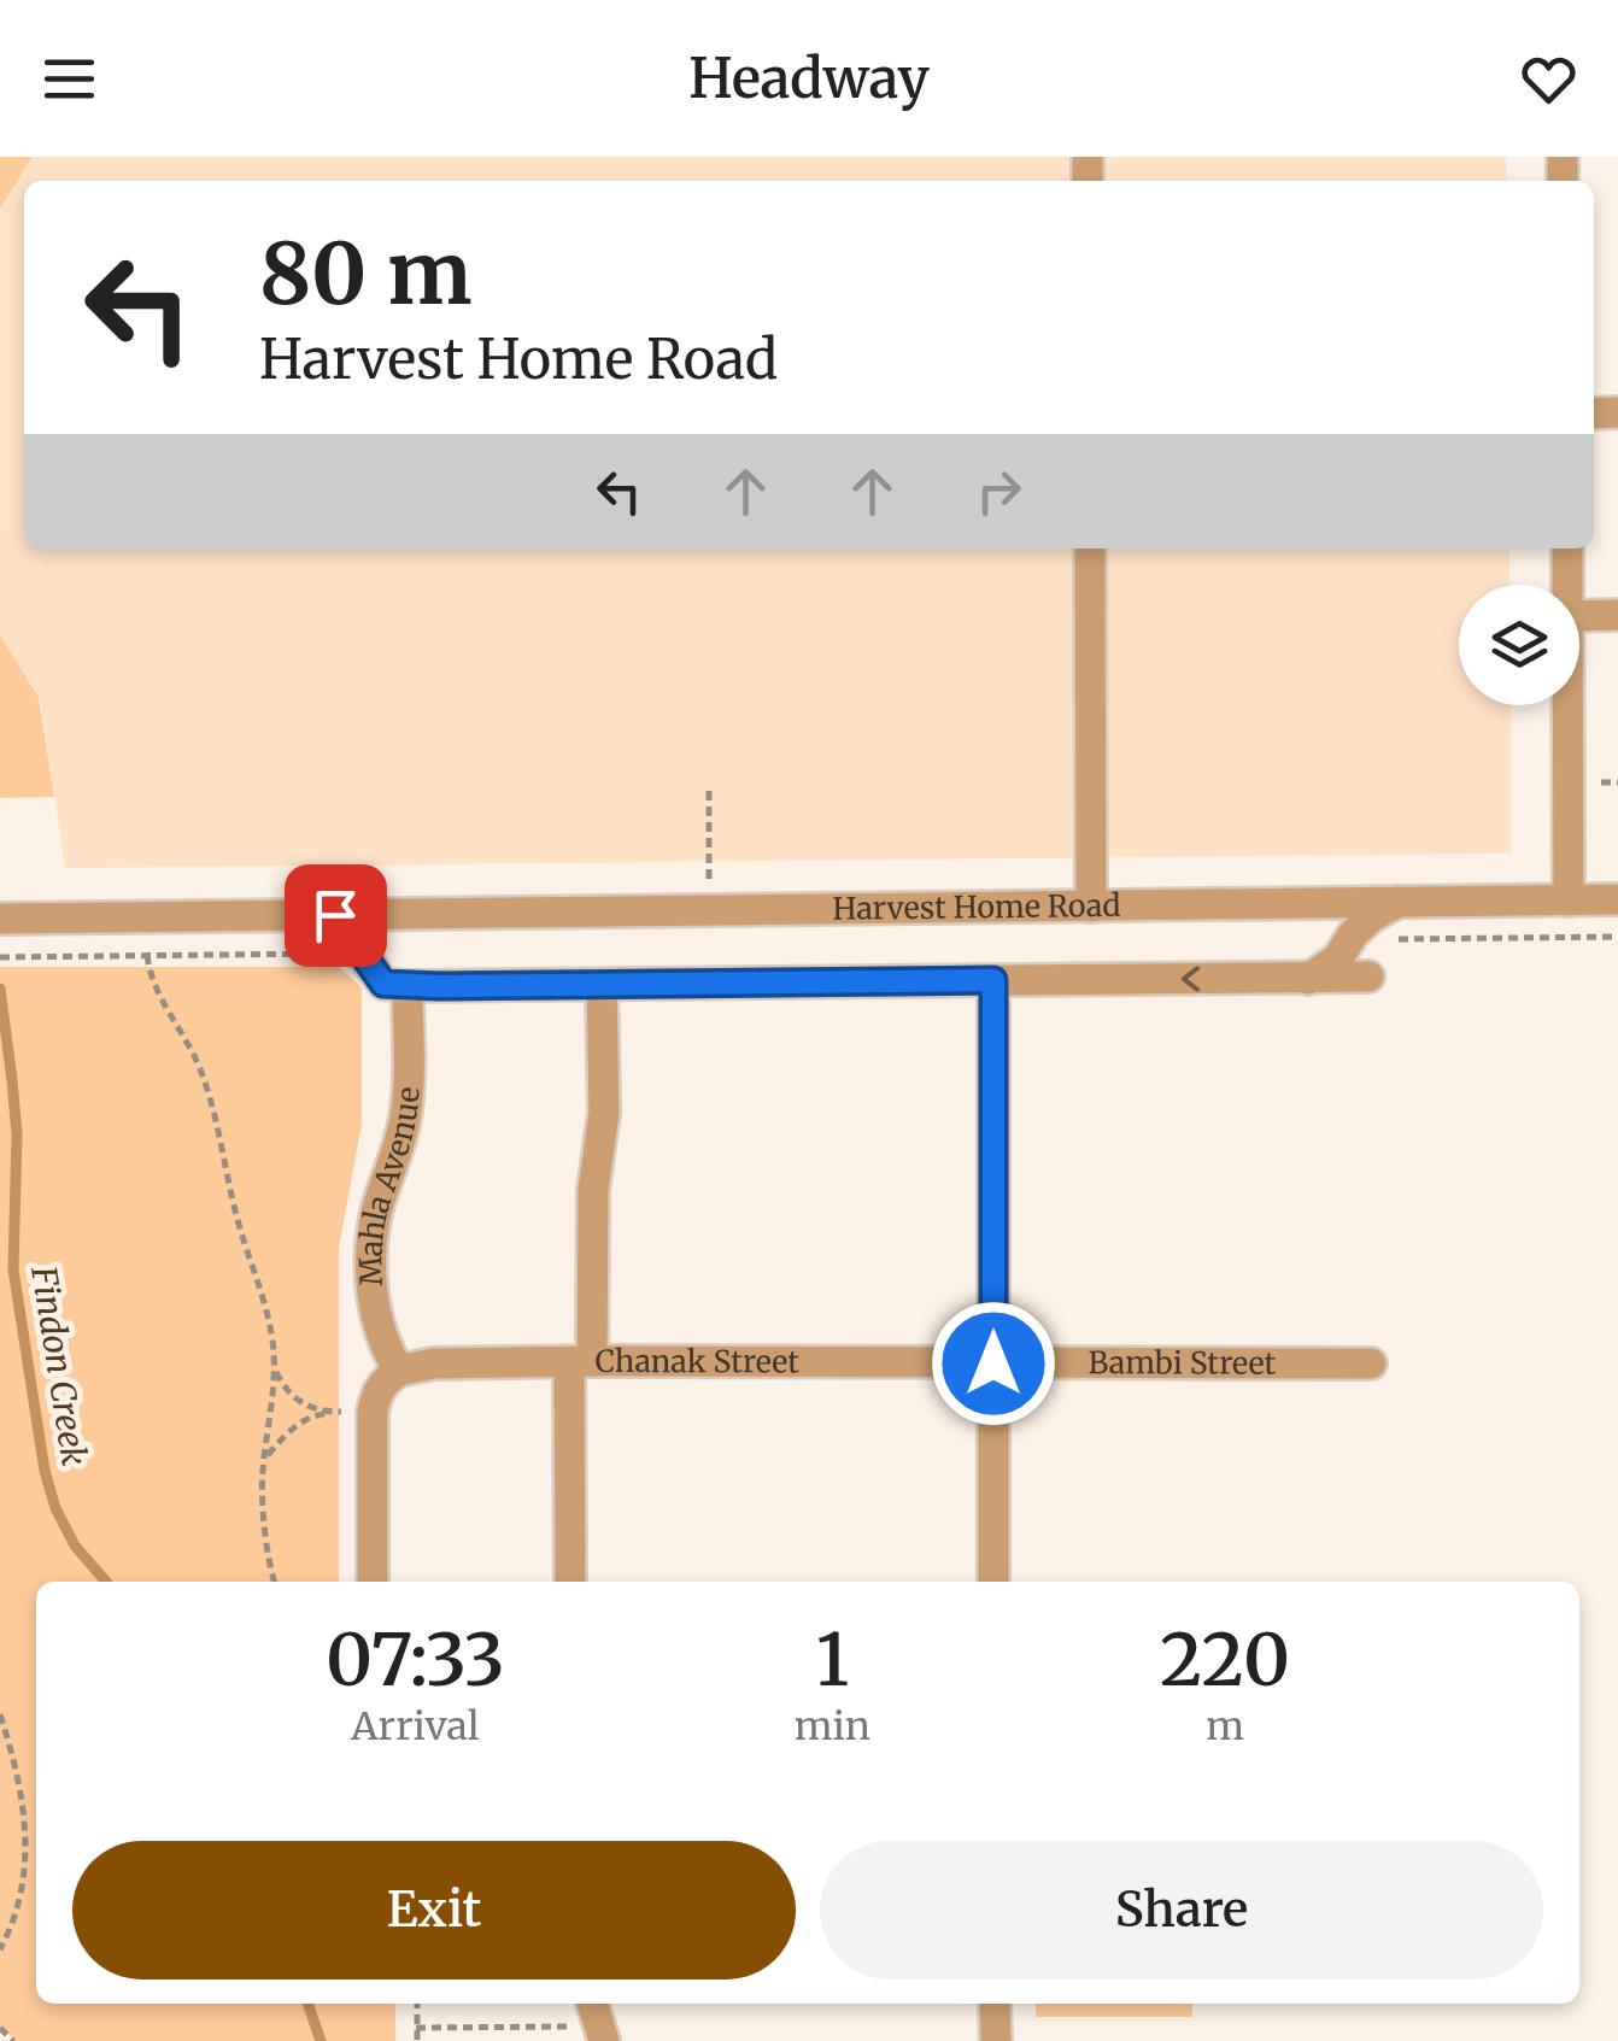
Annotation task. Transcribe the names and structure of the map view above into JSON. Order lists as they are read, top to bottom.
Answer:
{
  "streets": {
    "street": [
      "Harvest Home Road",
      "Mahla Avenue",
      "Chanak Street",
      "Bambi Street"
    ]
  },
  "crossings": [
    ["Mahla Avenue", "Chanak Street"],
    ["Chanak Street", "Bambi Street"]
  ],
  "water": ["Findon Creek"],
  "page": {
    "header": "Headway",
    "turn": ["80 m", "Harvest Home Road"],
    "eta": [
      "07:33",
      "Arrival",
      "1",
      "min",
      "220",
      "m"
    ],
    "buttons": ["Exit", "Share"]
  }
}
